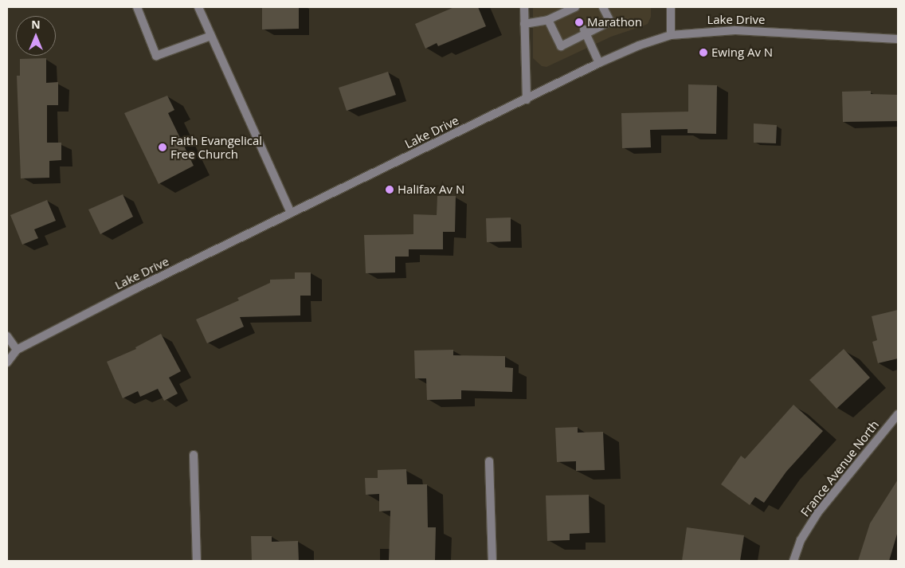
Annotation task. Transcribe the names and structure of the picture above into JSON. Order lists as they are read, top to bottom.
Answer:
{
  "streets": {
    "street": ["Lake Drive", "France Avenue North"]
  },
  "places": [
    "Marathon",
    "Ewing Av N",
    "Faith Evangelical Free Church",
    "Halifax Av N"
  ],
  "north": "top"
}
